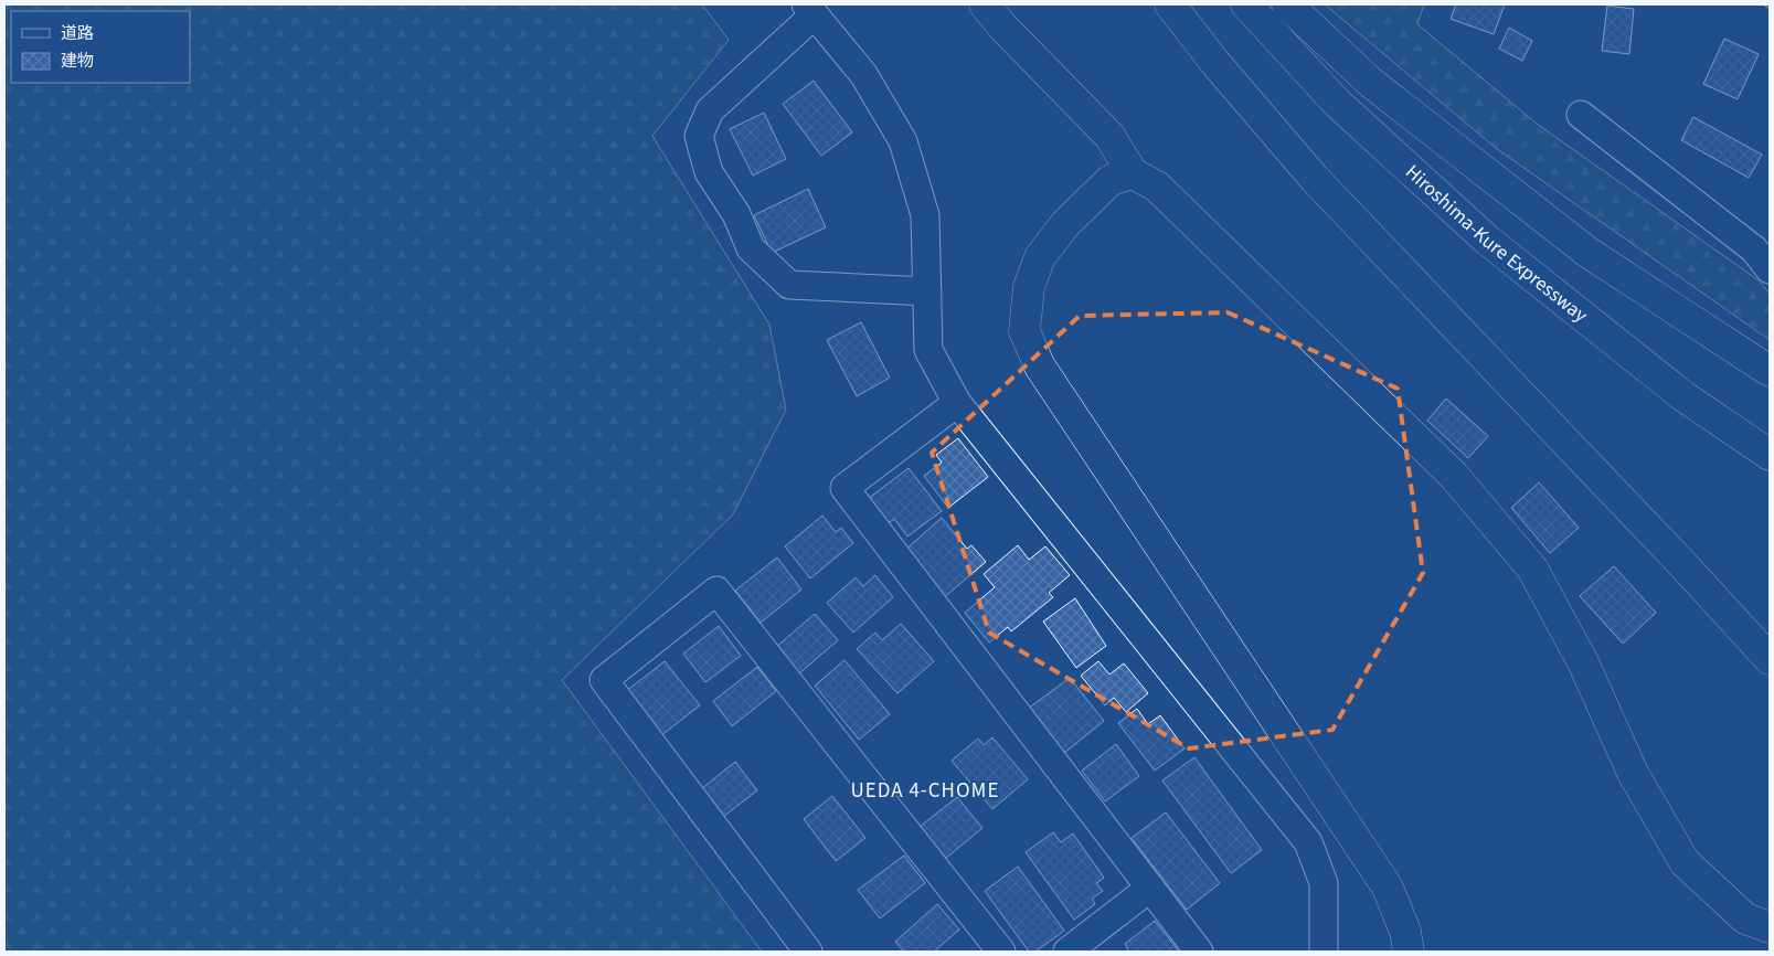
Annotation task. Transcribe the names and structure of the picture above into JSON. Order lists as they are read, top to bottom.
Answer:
{
  "streets": {
    "main road": ["Hiroshima-Kure Expressway"]
  },
  "districts": ["UEDA 4-CHOME"],
  "legend": ["道路", "建物"]
}
